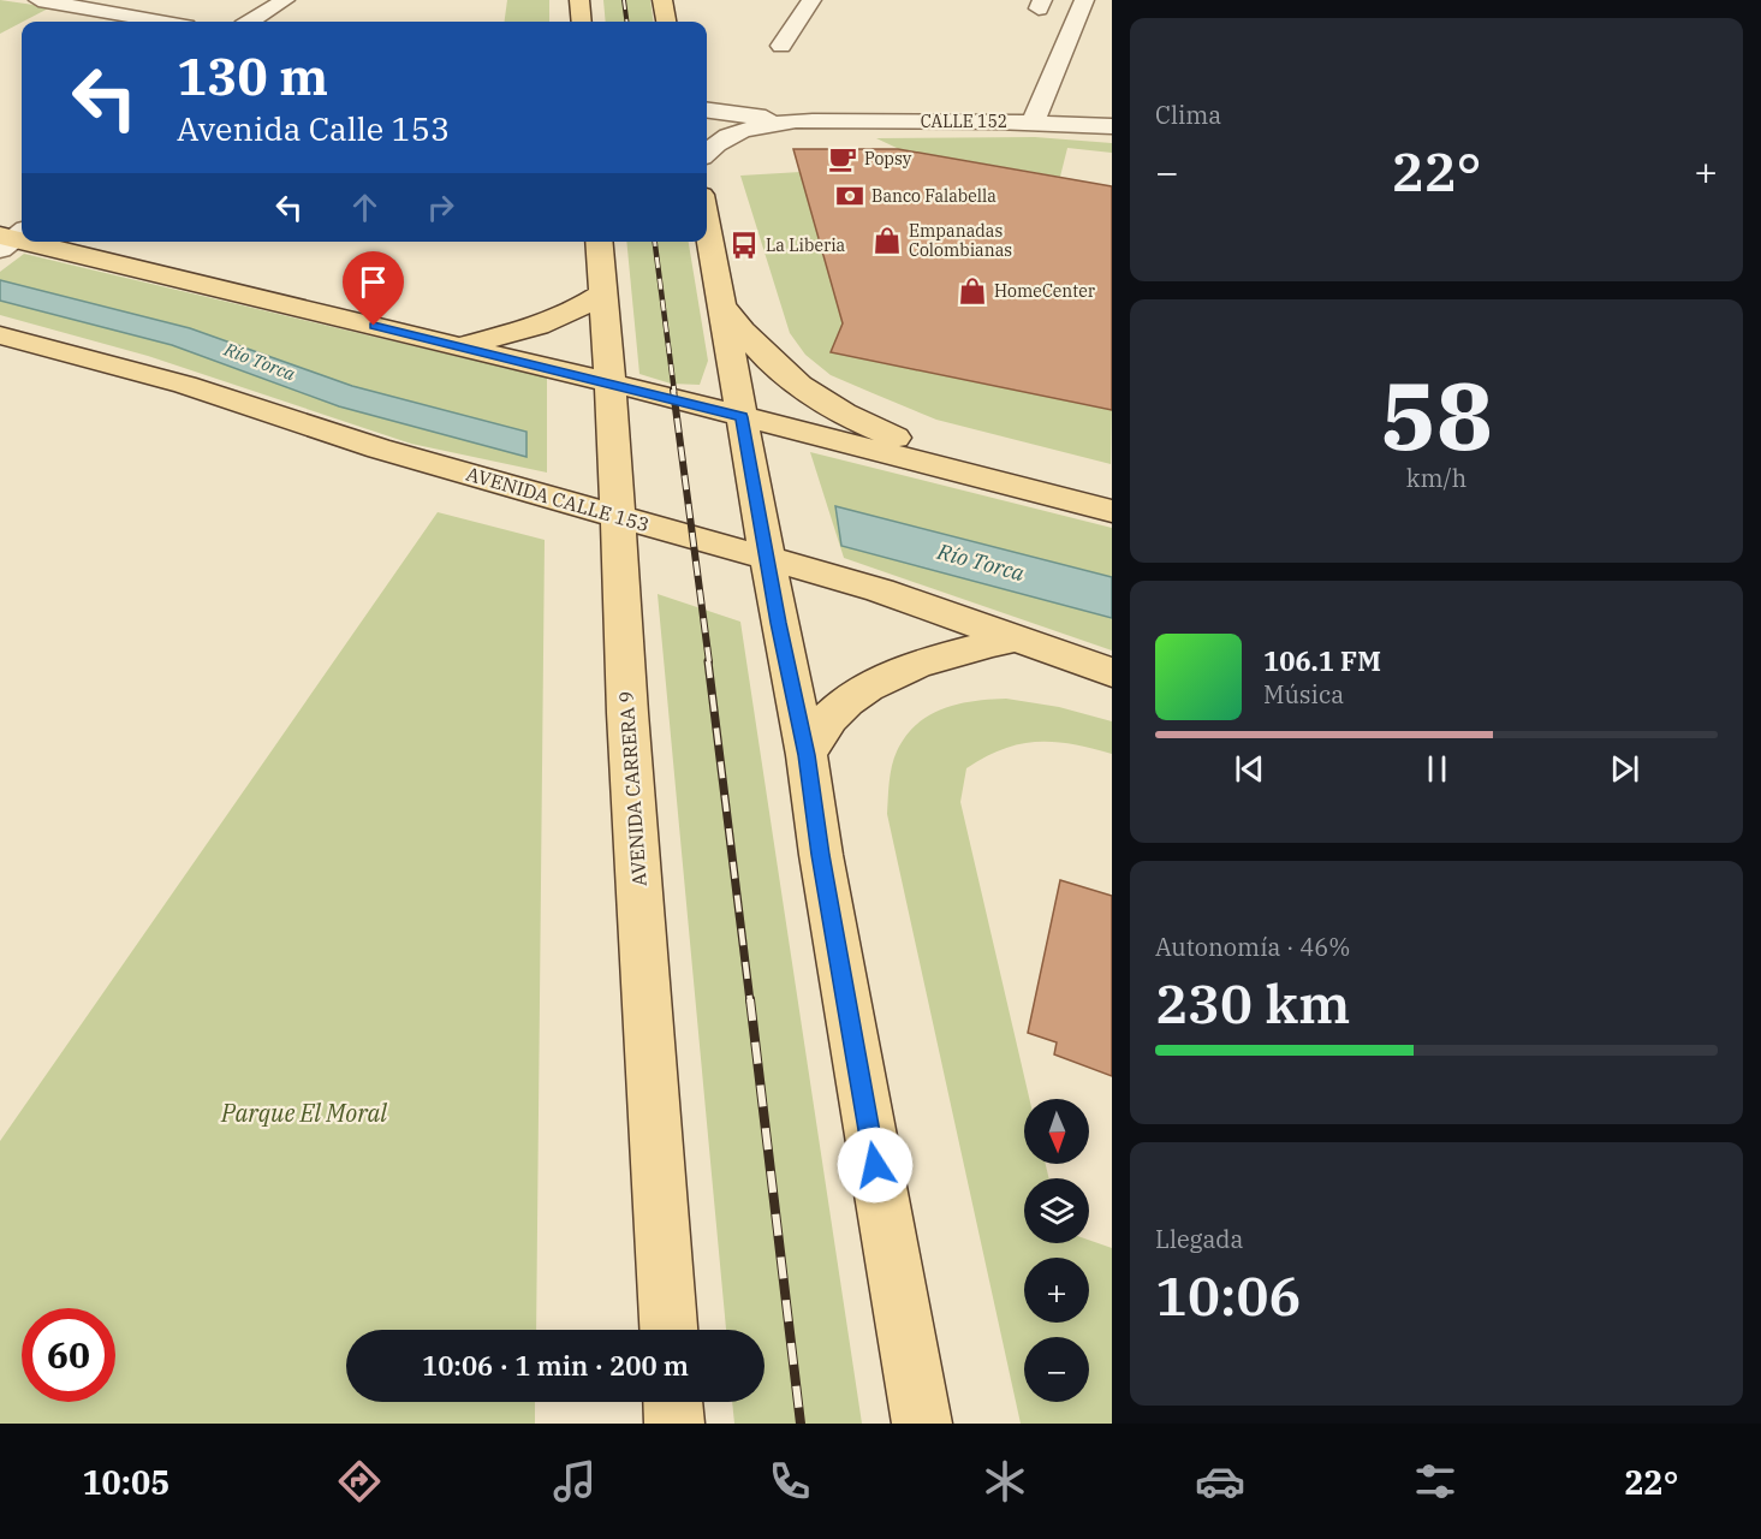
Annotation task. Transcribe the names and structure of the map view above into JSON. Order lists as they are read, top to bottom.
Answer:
{
  "streets": {
    "main road": ["AVENIDA CALLE 153", "AVENIDA CARRERA 9"],
    "street": ["CALLE 152"]
  },
  "crossings": [
    ["AVENIDA CALLE 153", "AVENIDA CARRERA 9"]
  ],
  "water": ["Río Torca"],
  "parks": ["Parque El Moral"],
  "places": {
    "cafe": ["Popsy"],
    "bank": ["Banco Falabella"],
    "shop": ["Empanadas Colombianas", "HomeCenter"],
    "bus stop": ["La Liberia"]
  },
  "north": "bottom",
  "page": {
    "tile": [
      "Clima",
      ["58", "km/h"],
      ["Autonomía · 46%", "230 km"],
      ["Llegada", "10:06"]
    ],
    "turn": ["130 m", "Avenida Calle 153"],
    "heat": ["−", "22°", "+"],
    "song": ["106.1 FM", "Música"],
    "map_buttons": ["+", "−"],
    "limit": "60",
    "trip": "10:06 · 1 min · 200 m",
    "tabs": ["10:05", "22°"]
  }
}
